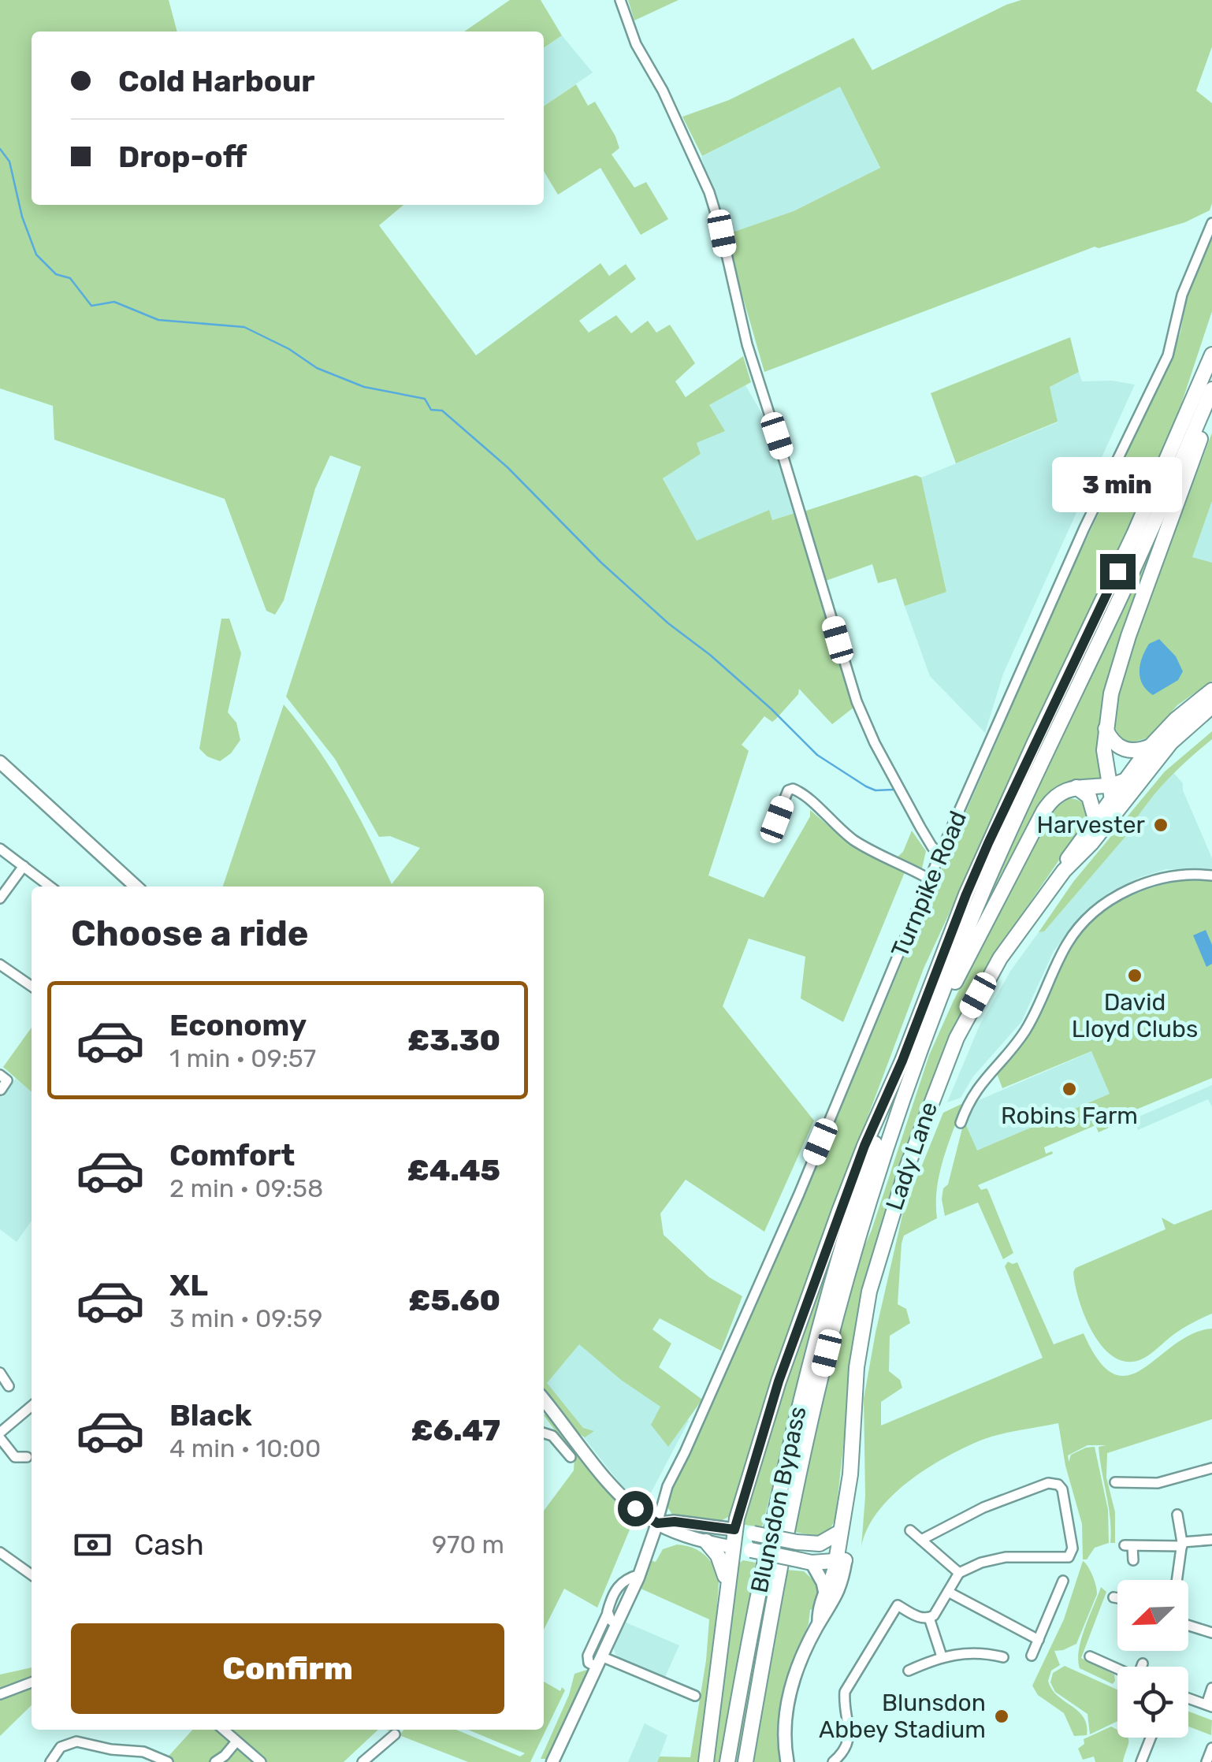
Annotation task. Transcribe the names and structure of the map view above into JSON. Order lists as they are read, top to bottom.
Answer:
{
  "streets": {
    "main road": ["Lady Lane", "Blunsdon Bypass"],
    "street": ["Turnpike Road"]
  },
  "places": [
    "Harvester",
    "David Lloyd Clubs",
    "Robins Farm",
    "Blunsdon Abbey Stadium"
  ],
  "north": "bottom left",
  "page": {
    "banner": ["Cold Harbour", "Drop-off"],
    "bubble": "3 min",
    "heading": "Choose a ride",
    "list": [
      {
        "name": "Economy",
        "note": "1 min · 09:57",
        "value": "£3.30"
      },
      {
        "name": "Comfort",
        "note": "2 min · 09:58",
        "value": "£4.45"
      },
      {
        "name": "XL",
        "note": "3 min · 09:59",
        "value": "£5.60"
      },
      {
        "name": "Black",
        "note": "4 min · 10:00",
        "value": "£6.47"
      }
    ],
    "pay": ["Cash", "970 m"],
    "buttons": "Confirm"
  }
}
